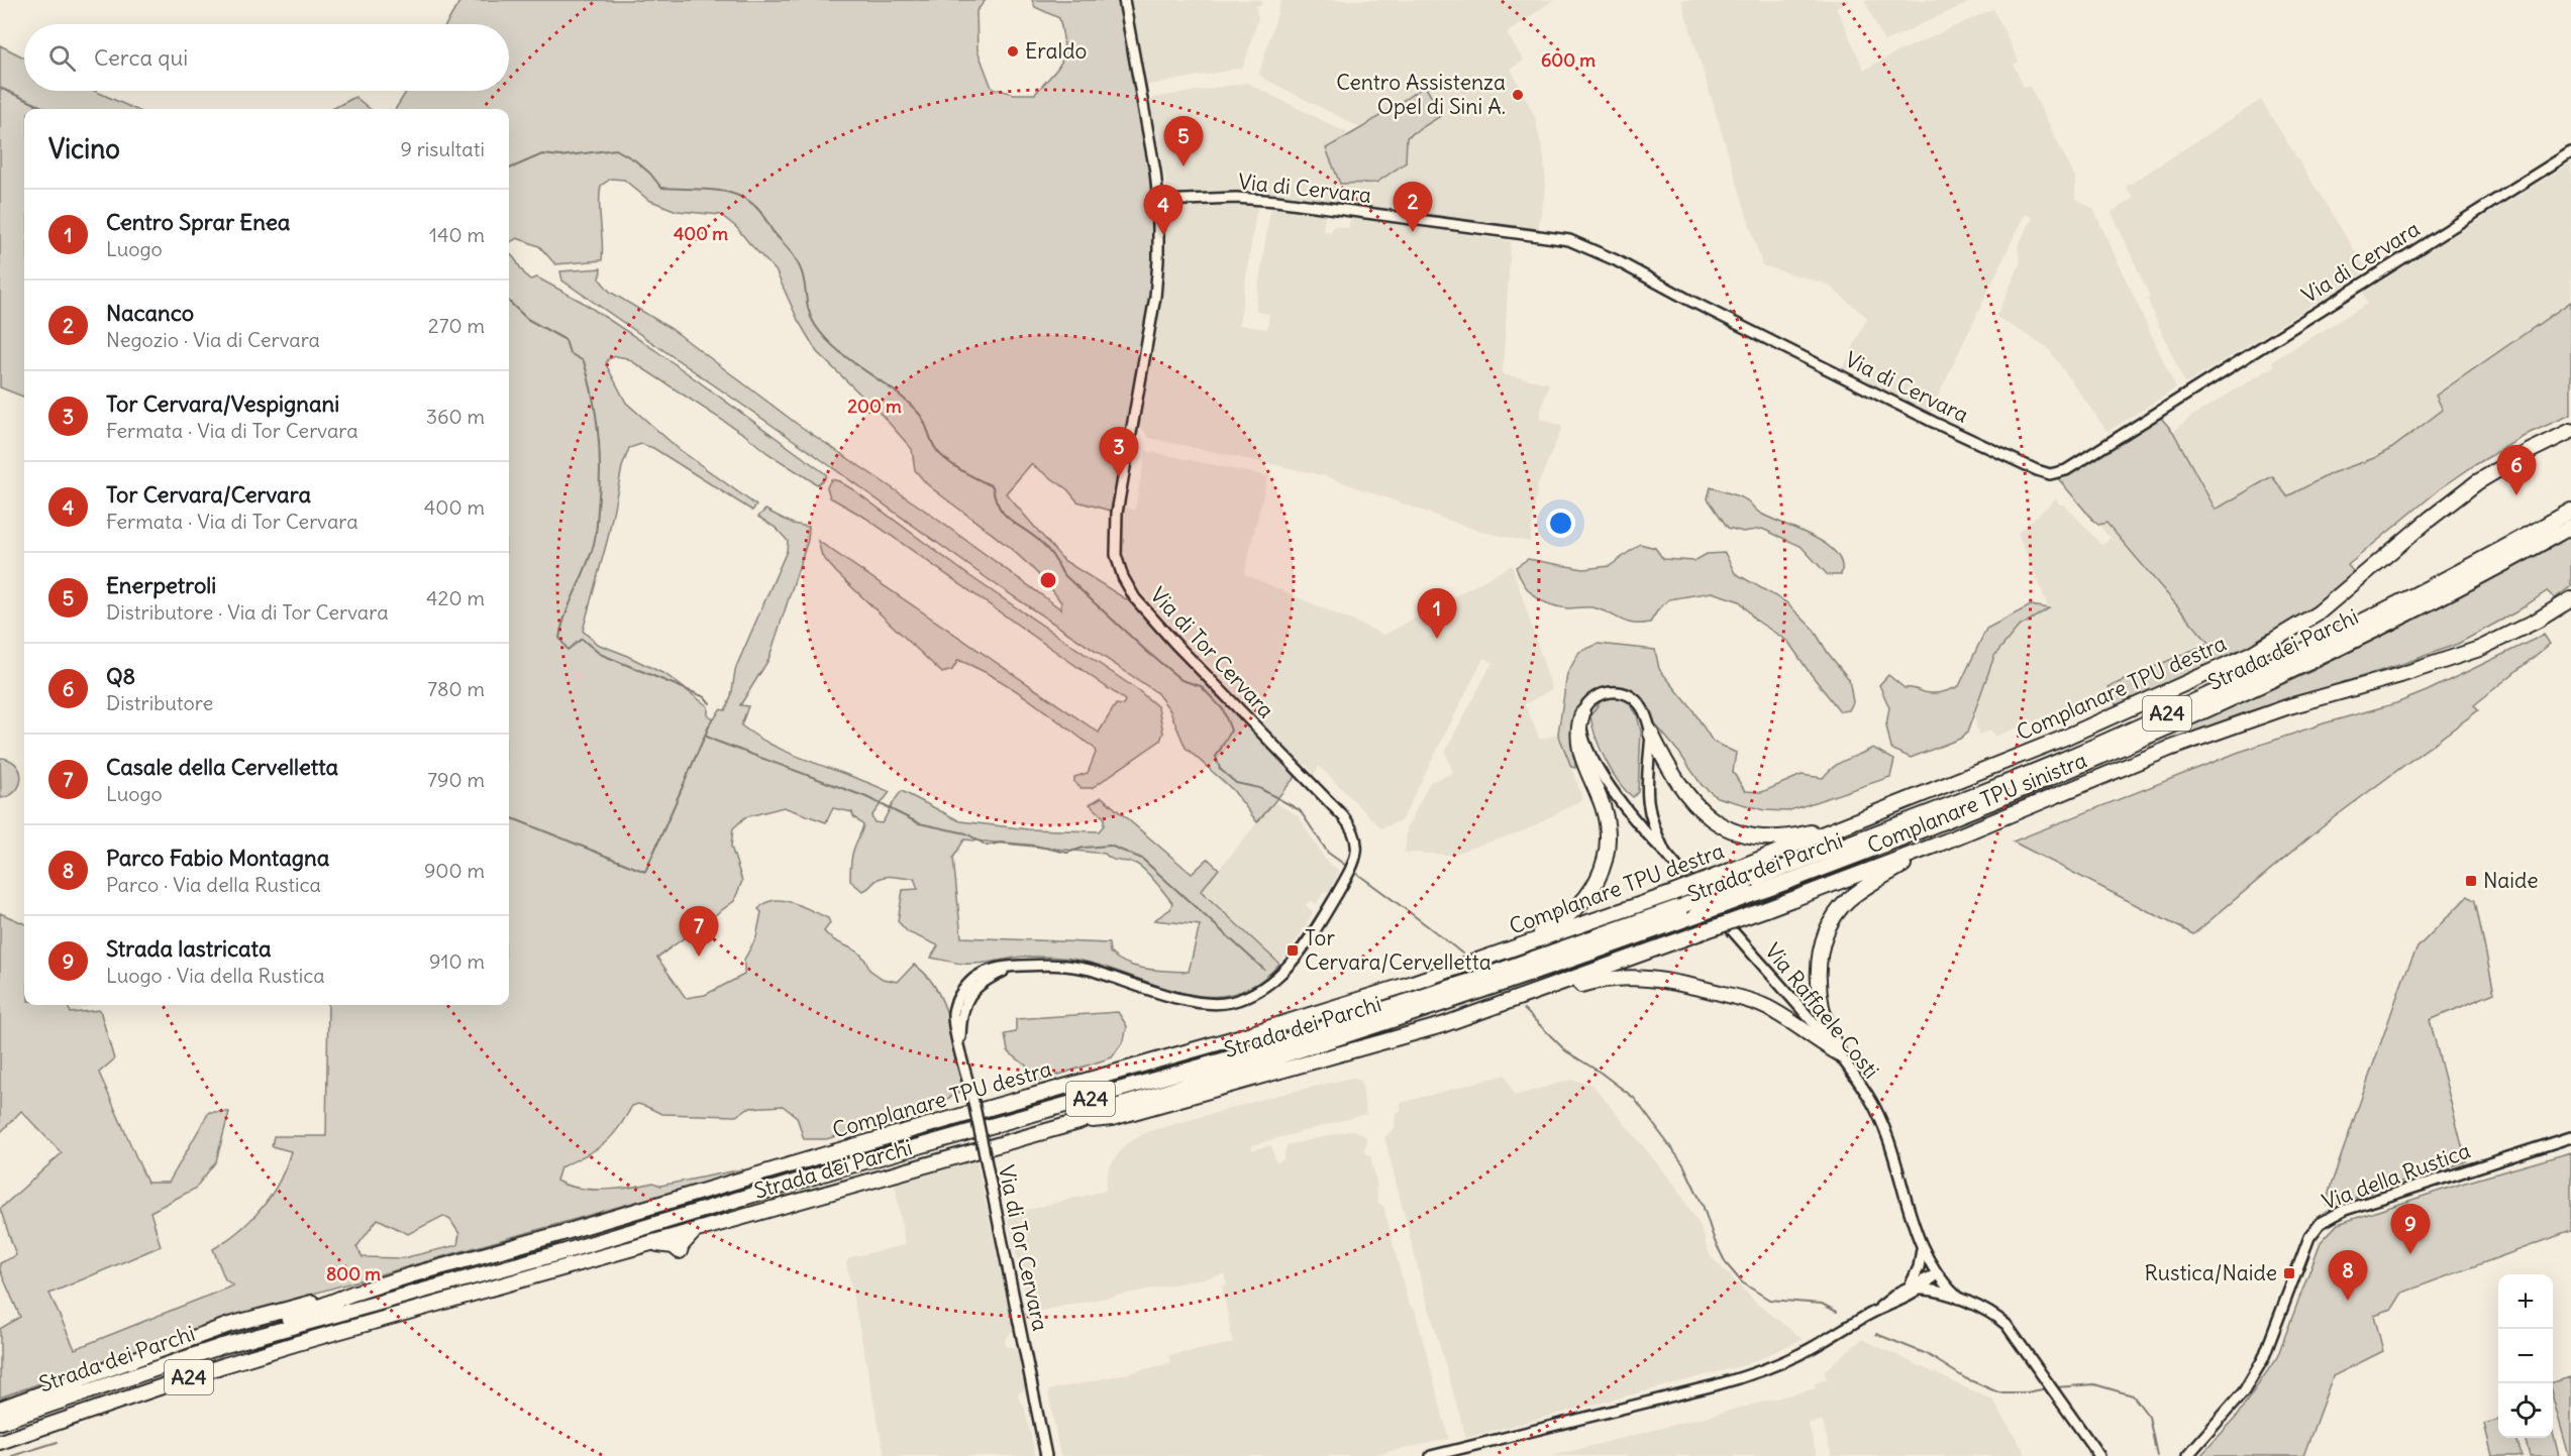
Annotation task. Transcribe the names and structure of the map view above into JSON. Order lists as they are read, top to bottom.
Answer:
{
  "streets": {
    "highway": [
      "Strada dei Parchi",
      "Complanare TPU destra",
      "A24",
      "Complanare TPU sinistra"
    ],
    "street": [
      "Via di Cervara",
      "Via di Tor Cervara",
      "Via Raffaele Costi",
      "Via della Rustica"
    ]
  },
  "crossings": [
    ["Via di Cervara", "Via di Tor Cervara"],
    ["Strada dei Parchi", "Complanare TPU destra"],
    ["Strada dei Parchi", "Complanare TPU sinistra"]
  ],
  "places": {
    "other": ["Eraldo", "Centro Assistenza Opel di Sini A."],
    "transit": ["Naide", "Tor Cervara/Cervelletta", "Rustica/Naide"]
  },
  "page": {
    "search": "Cerca qui",
    "heading": ["Vicino", "9 risultati"],
    "pins": [
      "5",
      "2",
      "4",
      "3",
      "6",
      "1",
      "7",
      "9",
      "8"
    ],
    "list": [
      {
        "mark": "1",
        "name": "Centro Sprar Enea",
        "note": "Luogo",
        "value": "140 m"
      },
      {
        "mark": "2",
        "name": "Nacanco",
        "note": "Negozio · Via di Cervara",
        "value": "270 m"
      },
      {
        "mark": "3",
        "name": "Tor Cervara/Vespignani",
        "note": "Fermata · Via di Tor Cervara",
        "value": "360 m"
      },
      {
        "mark": "4",
        "name": "Tor Cervara/Cervara",
        "note": "Fermata · Via di Tor Cervara",
        "value": "400 m"
      },
      {
        "mark": "5",
        "name": "Enerpetroli",
        "note": "Distributore · Via di Tor Cervara",
        "value": "420 m"
      },
      {
        "mark": "6",
        "name": "Q8",
        "note": "Distributore",
        "value": "780 m"
      },
      {
        "mark": "7",
        "name": "Casale della Cervelletta",
        "note": "Luogo",
        "value": "790 m"
      },
      {
        "mark": "8",
        "name": "Parco Fabio Montagna",
        "note": "Parco · Via della Rustica",
        "value": "900 m"
      },
      {
        "mark": "9",
        "name": "Strada lastricata",
        "note": "Luogo · Via della Rustica",
        "value": "910 m"
      }
    ],
    "map_buttons": ["+", "−"]
  },
  "rings": [
    "600 m",
    "400 m",
    "200 m",
    "800 m"
  ]
}
